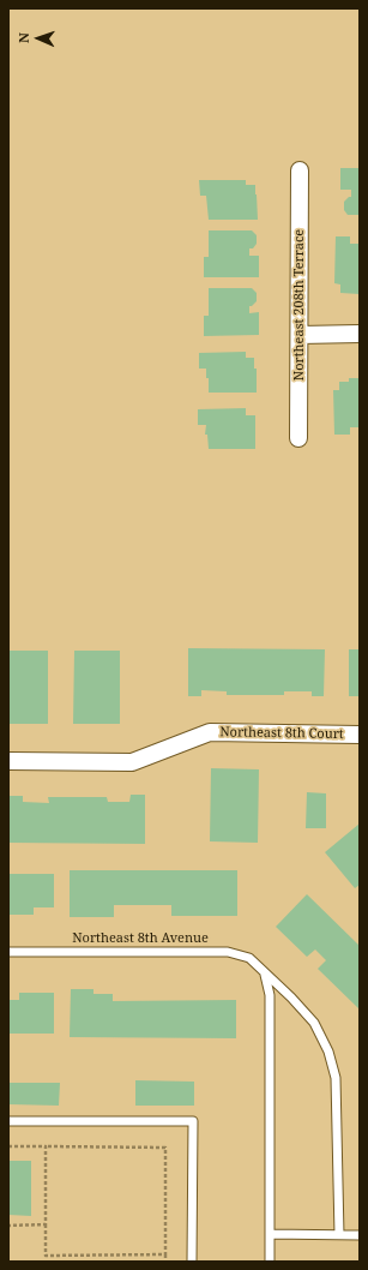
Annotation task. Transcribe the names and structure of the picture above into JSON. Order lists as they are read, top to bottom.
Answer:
{
  "streets": {
    "street": ["Northeast 208th Terrace", "Northeast 8th Court"],
    "lane": ["Northeast 8th Avenue"]
  },
  "north": "left"
}
